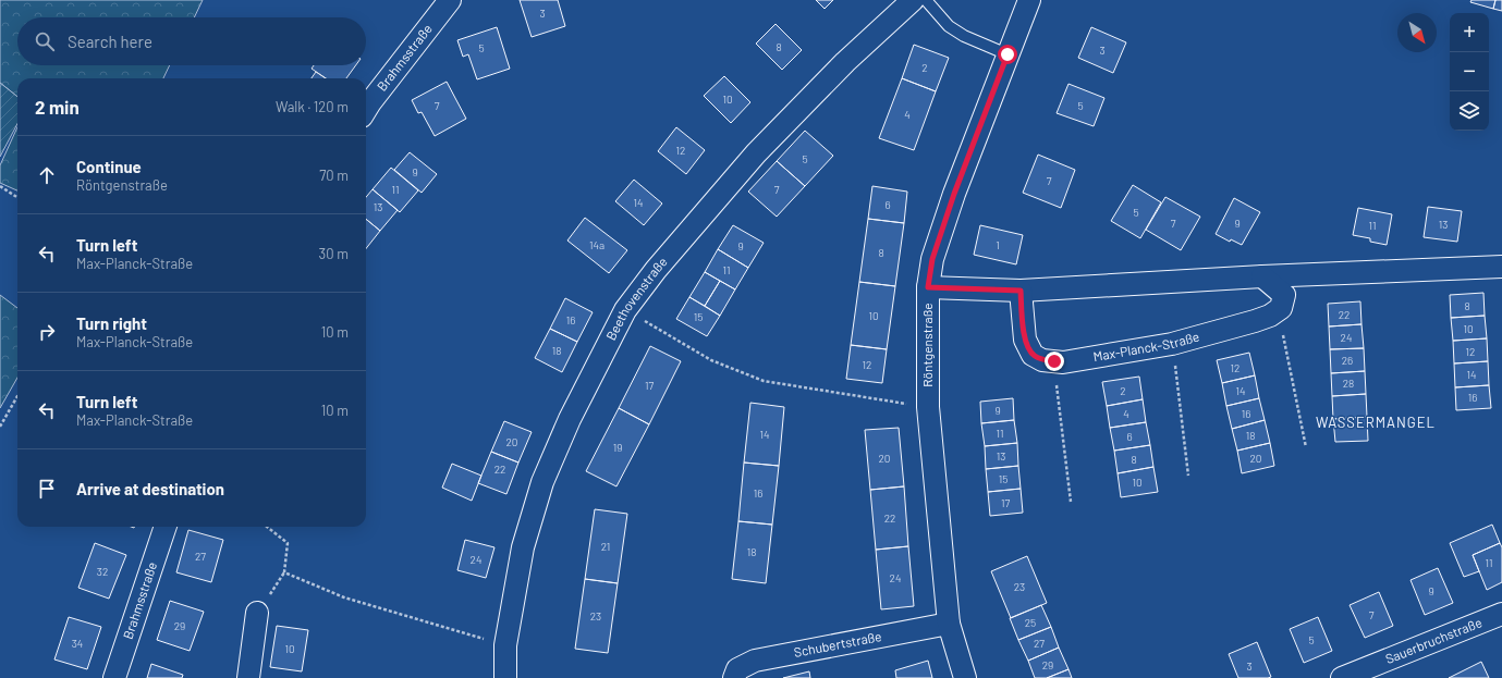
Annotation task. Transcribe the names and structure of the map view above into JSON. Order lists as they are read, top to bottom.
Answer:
{
  "streets": {
    "street": [
      "Brahmsstraße",
      "Beethovenstraße",
      "Röntgenstraße",
      "Max-Planck-Straße",
      "Sauerbruchstraße",
      "Schubertstraße"
    ]
  },
  "crossings": [
    ["Röntgenstraße", "Schubertstraße"]
  ],
  "districts": ["WASSERMANGEL"],
  "house_numbers": [
    "3",
    "8",
    "5",
    "3",
    "2",
    "10",
    "7",
    "5",
    "4",
    "12",
    "5",
    "9",
    "7",
    "11",
    "7",
    "14",
    "6",
    "13",
    "5",
    "7",
    "9",
    "13",
    "11",
    "14a",
    "1",
    "9",
    "8",
    "11",
    "8",
    "22",
    "10",
    "15",
    "16",
    "10",
    "24",
    "18",
    "12",
    "26",
    "12",
    "12",
    "14",
    "28",
    "17",
    "2",
    "14",
    "16",
    "9",
    "4",
    "16",
    "11",
    "14",
    "18",
    "6",
    "20",
    "19",
    "13",
    "20",
    "20",
    "8",
    "22",
    "15",
    "10",
    "16",
    "17",
    "22",
    "21",
    "18",
    "27",
    "24",
    "11",
    "32",
    "24",
    "23",
    "9",
    "7",
    "23",
    "25",
    "29",
    "5",
    "34",
    "27",
    "10",
    "29",
    "3"
  ],
  "north": "bottom right",
  "page": {
    "map_buttons": ["+", "−"],
    "search": "Search here",
    "heading": ["2 min", "Walk · 120 m"],
    "list": [
      ["Continue", "Röntgenstraße", "70 m"],
      ["Turn left", "Max-Planck-Straße", "30 m"],
      ["Turn right", "Max-Planck-Straße", "10 m"],
      ["Turn left", "Max-Planck-Straße", "10 m"],
      "Arrive at destination"
    ]
  }
}
